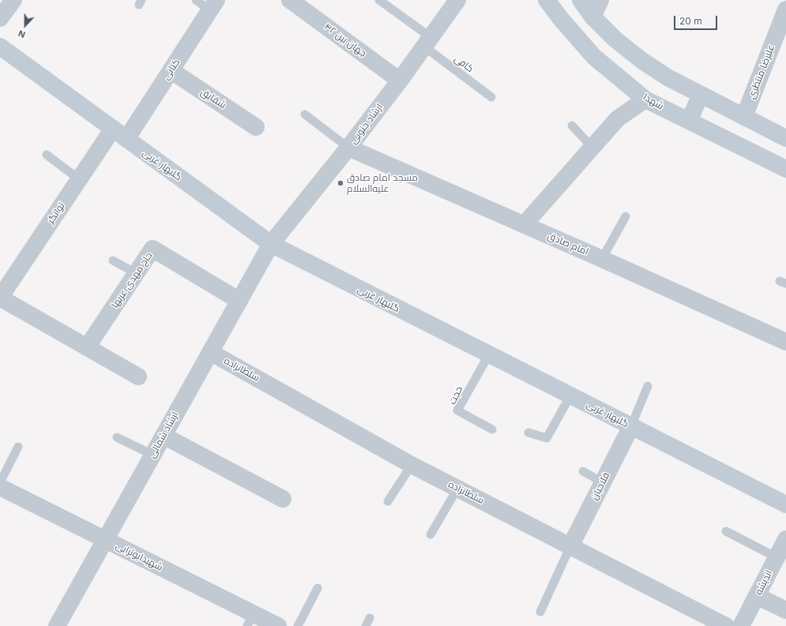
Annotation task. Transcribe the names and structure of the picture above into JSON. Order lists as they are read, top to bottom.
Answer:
{
  "streets": {
    "street": [
      "جهان بین ۴۲",
      "کتانی",
      "علیرضا منتظری",
      "شقایق",
      "شهدا",
      "ارشاد جنوبی",
      "گلبهار غربی",
      "توانگر",
      "امام صادق",
      "حاج مهدی عربها",
      "سلطانزاده",
      "ارشاد شمالی",
      "فلاحیان",
      "شهیدابوترابی",
      "اندیشه"
    ],
    "lane": ["کافی", "حجت"]
  },
  "crossings": [
    ["جهان بین ۴۲", "ارشاد جنوبی"],
    ["کافی", "ارشاد جنوبی"],
    ["کتانی", "شقایق"],
    ["کتانی", "گلبهار غربی"],
    ["کتانی", "توانگر"],
    ["ارشاد جنوبی", "گلبهار غربی"],
    ["ارشاد جنوبی", "امام صادق"],
    ["ارشاد جنوبی", "ارشاد شمالی"],
    ["گلبهار غربی", "توانگر"],
    ["گلبهار غربی", "حجت"],
    ["گلبهار غربی", "ارشاد شمالی"],
    ["گلبهار غربی", "فلاحیان"],
    ["حاج مهدی عربها", "ارشاد شمالی"],
    ["سلطانزاده", "ارشاد شمالی"],
    ["سلطانزاده", "فلاحیان"],
    ["ارشاد شمالی", "شهیدابوترابی"]
  ],
  "places": ["مسجد امام صادق علیه‌السلام"],
  "scale_bar": "20 m",
  "north": "bottom"
}
